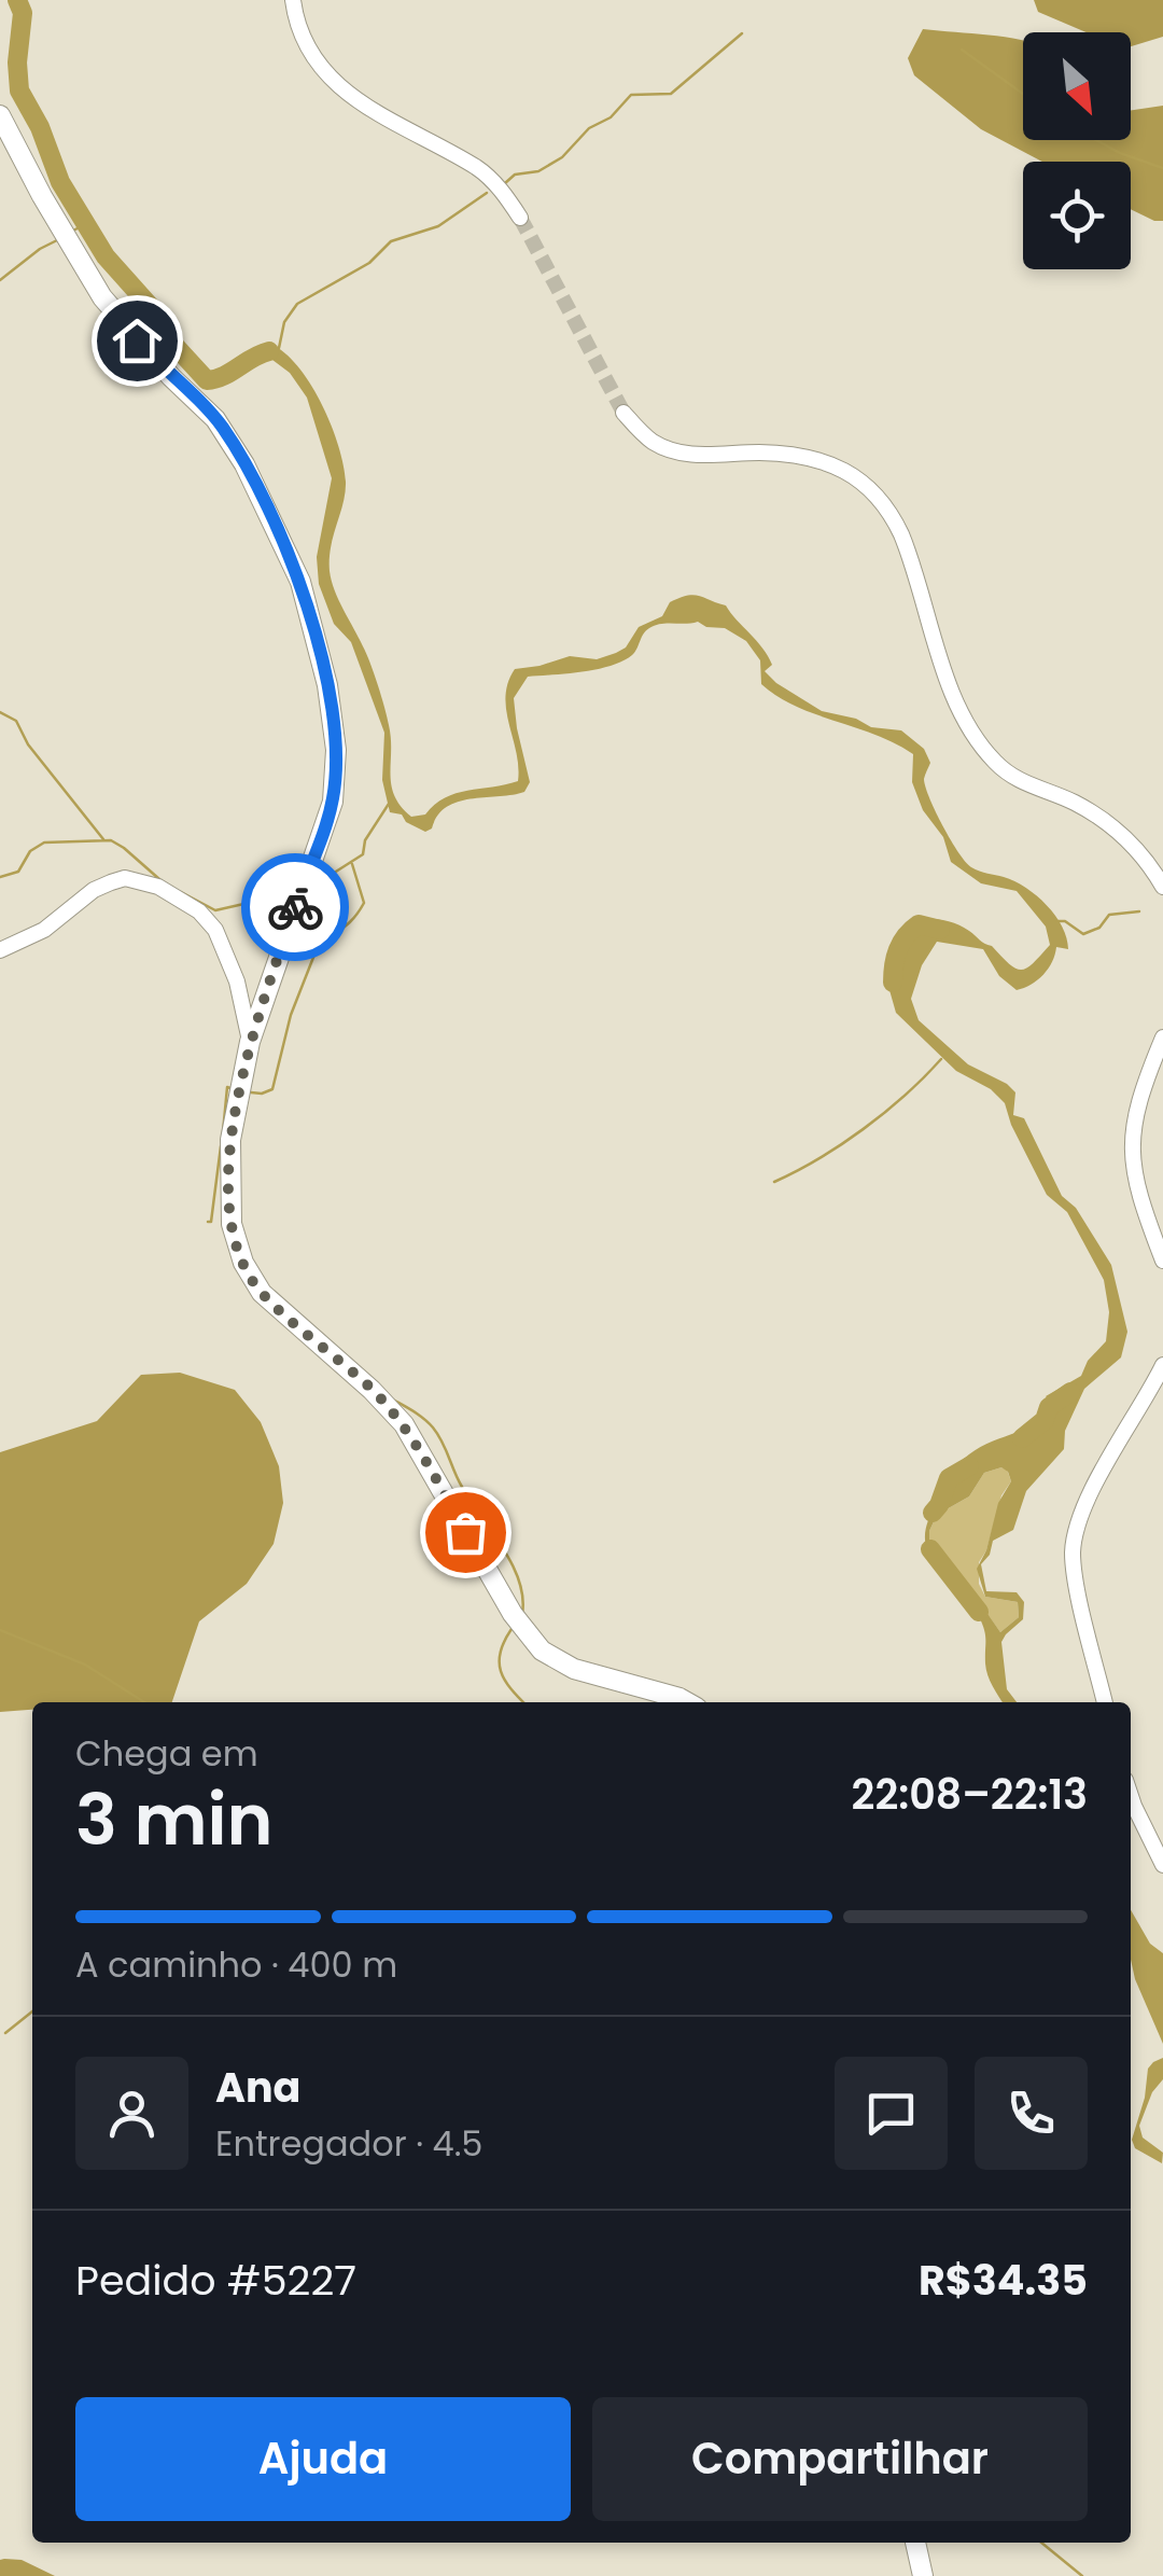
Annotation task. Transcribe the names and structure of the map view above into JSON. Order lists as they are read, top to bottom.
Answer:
{
  "north": "bottom right",
  "page": {
    "heading": ["3 min", "Chega em", "22:08–22:13"],
    "panel": [
      "Ana",
      "Entregador · 4.5",
      "Pedido #5227",
      "R$34.35"
    ],
    "bar": "A caminho · 400 m",
    "buttons": ["Ajuda", "Compartilhar"]
  }
}
